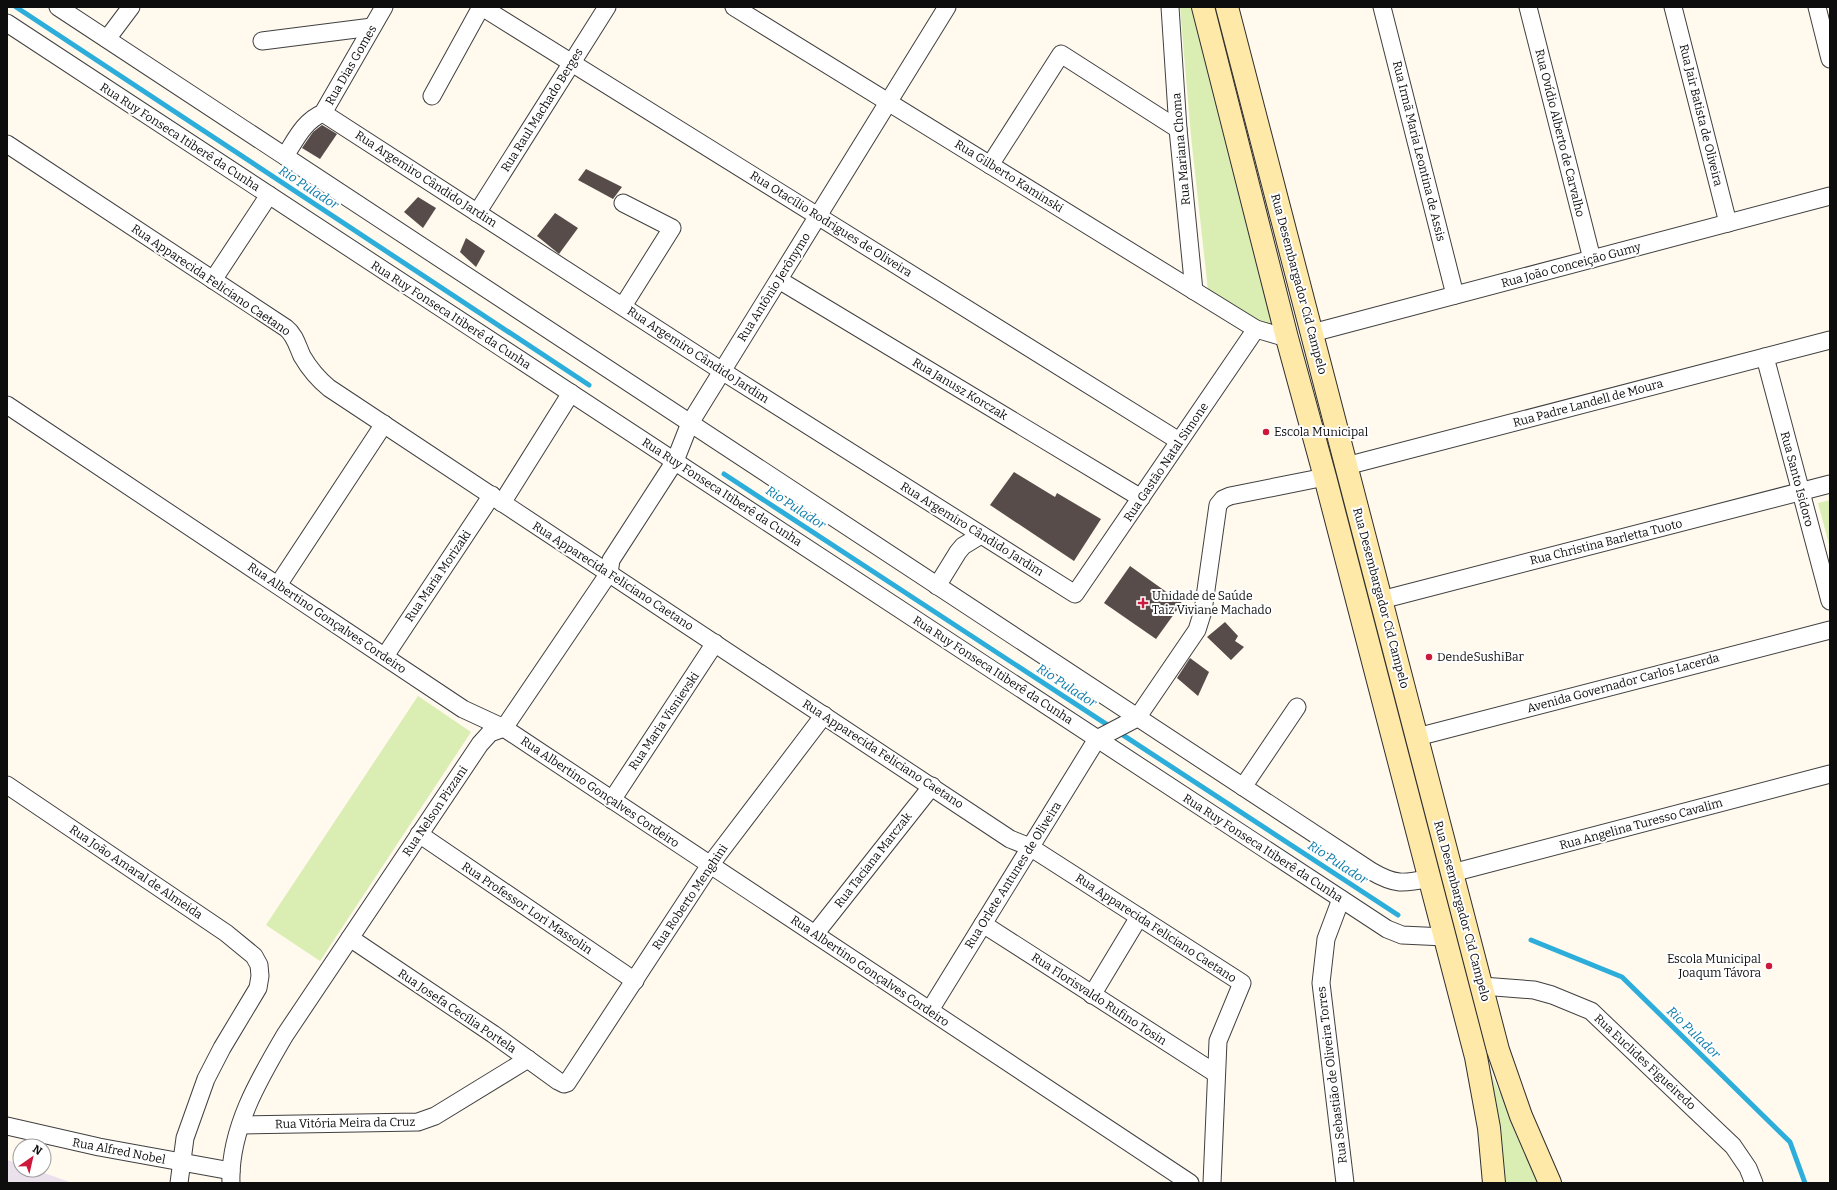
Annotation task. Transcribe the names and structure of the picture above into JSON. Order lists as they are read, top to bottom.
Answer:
{
  "streets": {
    "main road": ["Rua Desembargador Cid Campelo"],
    "street": [
      "Rua Dias Gomes",
      "Rua Raul Machado Berges",
      "Rua Jair Batista de Oliveira",
      "Rua Ovídio Alberto de Carvalho",
      "Rua Ruy Fonseca Itiberê da Cunha",
      "Rua Mariana Choma",
      "Rua Irmã Maria Leontina de Assis",
      "Rua Gilberto Kaminski",
      "Rua Argemiro Cândido Jardim",
      "Rua Otacílio Rodrigues de Oliveira",
      "Rua João Conceição Gumy",
      "Rua Apparecida Feliciano Caetano",
      "Rua Antônio Jerônymo",
      "Rua Janusz Korczak",
      "Rua Padre Landell de Moura",
      "Rua Gastão Natal Simone",
      "Rua Santo Isidoro",
      "Rua Christina Barletta Tuoto",
      "Rua Maria Morizaki",
      "Rua Albertino Gonçalves Cordeiro",
      "Avenida Governador Carlos Lacerda",
      "Rua Maria Visnievski",
      "Rua Nelson Pizzani",
      "Rua Angelina Turesso Cavalim",
      "Rua Taciana Marczak",
      "Rua João Amaral de Almeida",
      "Rua Orlete Antunes de Oliveira",
      "Rua Roberto Menghini",
      "Rua Professor Lori Massolin",
      "Rua Florisvaldo Rufino Tosin",
      "Rua Josefa Cecília Portela",
      "Rua Euclides Figueiredo",
      "Rua Sebastião de Oliveira Torres",
      "Rua Vitória Meira da Cruz",
      "Rua Alfred Nobel"
    ]
  },
  "crossings": [
    ["Rua Dias Gomes", "Rua Argemiro Cândido Jardim"],
    ["Rua Raul Machado Berges", "Rua Argemiro Cândido Jardim"],
    ["Rua Raul Machado Berges", "Rua Otacílio Rodrigues de Oliveira"],
    ["Rua Jair Batista de Oliveira", "Rua João Conceição Gumy"],
    ["Rua Ovídio Alberto de Carvalho", "Rua João Conceição Gumy"],
    ["Rua Ruy Fonseca Itiberê da Cunha", "Rua Desembargador Cid Campelo"],
    ["Rua Ruy Fonseca Itiberê da Cunha", "Rua Antônio Jerônymo"],
    ["Rua Ruy Fonseca Itiberê da Cunha", "Rua Maria Morizaki"],
    ["Rua Ruy Fonseca Itiberê da Cunha", "Rua Nelson Pizzani"],
    ["Rua Ruy Fonseca Itiberê da Cunha", "Rua Orlete Antunes de Oliveira"],
    ["Rua Ruy Fonseca Itiberê da Cunha", "Rua Sebastião de Oliveira Torres"],
    ["Rua Mariana Choma", "Rua Gilberto Kaminski"],
    ["Rua Irmã Maria Leontina de Assis", "Rua João Conceição Gumy"],
    ["Rua Gilberto Kaminski", "Rua Desembargador Cid Campelo"],
    ["Rua Gilberto Kaminski", "Rua Antônio Jerônymo"],
    ["Rua Gilberto Kaminski", "Rua Gastão Natal Simone"],
    ["Rua Argemiro Cândido Jardim", "Rua Antônio Jerônymo"],
    ["Rua Argemiro Cândido Jardim", "Rua Gastão Natal Simone"],
    ["Rua Otacílio Rodrigues de Oliveira", "Rua Antônio Jerônymo"],
    ["Rua Otacílio Rodrigues de Oliveira", "Rua Gastão Natal Simone"],
    ["Rua João Conceição Gumy", "Rua Desembargador Cid Campelo"],
    ["Rua Apparecida Feliciano Caetano", "Rua Maria Morizaki"],
    ["Rua Apparecida Feliciano Caetano", "Rua Maria Visnievski"],
    ["Rua Apparecida Feliciano Caetano", "Rua Nelson Pizzani"],
    ["Rua Apparecida Feliciano Caetano", "Rua Taciana Marczak"],
    ["Rua Apparecida Feliciano Caetano", "Rua Orlete Antunes de Oliveira"],
    ["Rua Apparecida Feliciano Caetano", "Rua Roberto Menghini"],
    ["Rua Apparecida Feliciano Caetano", "Rua Florisvaldo Rufino Tosin"],
    ["Rua Desembargador Cid Campelo", "Rua Padre Landell de Moura"],
    ["Rua Desembargador Cid Campelo", "Rua Christina Barletta Tuoto"],
    ["Rua Desembargador Cid Campelo", "Avenida Governador Carlos Lacerda"],
    ["Rua Desembargador Cid Campelo", "Rua Angelina Turesso Cavalim"],
    ["Rua Desembargador Cid Campelo", "Rua Euclides Figueiredo"],
    ["Rua Antônio Jerônymo", "Rua Janusz Korczak"],
    ["Rua Antônio Jerônymo", "Rua Nelson Pizzani"],
    ["Rua Janusz Korczak", "Rua Gastão Natal Simone"],
    ["Rua Padre Landell de Moura", "Rua Santo Isidoro"],
    ["Rua Santo Isidoro", "Rua Christina Barletta Tuoto"],
    ["Rua Maria Morizaki", "Rua Albertino Gonçalves Cordeiro"],
    ["Rua Albertino Gonçalves Cordeiro", "Rua Maria Visnievski"],
    ["Rua Albertino Gonçalves Cordeiro", "Rua Nelson Pizzani"],
    ["Rua Albertino Gonçalves Cordeiro", "Rua Taciana Marczak"],
    ["Rua Albertino Gonçalves Cordeiro", "Rua Orlete Antunes de Oliveira"],
    ["Rua Albertino Gonçalves Cordeiro", "Rua Roberto Menghini"],
    ["Rua Nelson Pizzani", "Rua Professor Lori Massolin"],
    ["Rua Nelson Pizzani", "Rua Josefa Cecília Portela"],
    ["Rua Nelson Pizzani", "Rua Vitória Meira da Cruz"],
    ["Rua Nelson Pizzani", "Rua Alfred Nobel"],
    ["Rua João Amaral de Almeida", "Rua Alfred Nobel"],
    ["Rua Orlete Antunes de Oliveira", "Rua Florisvaldo Rufino Tosin"],
    ["Rua Roberto Menghini", "Rua Professor Lori Massolin"],
    ["Rua Roberto Menghini", "Rua Josefa Cecília Portela"],
    ["Rua Josefa Cecília Portela", "Rua Vitória Meira da Cruz"]
  ],
  "water": ["Rio Pulador"],
  "places": {
    "other": ["Escola Municipal", "DendeSushiBar", "Escola Municipal Joaqum Távora"],
    "health": ["Unidade de Saúde Taiz Viviane Machado"]
  },
  "north": "top right"
}
